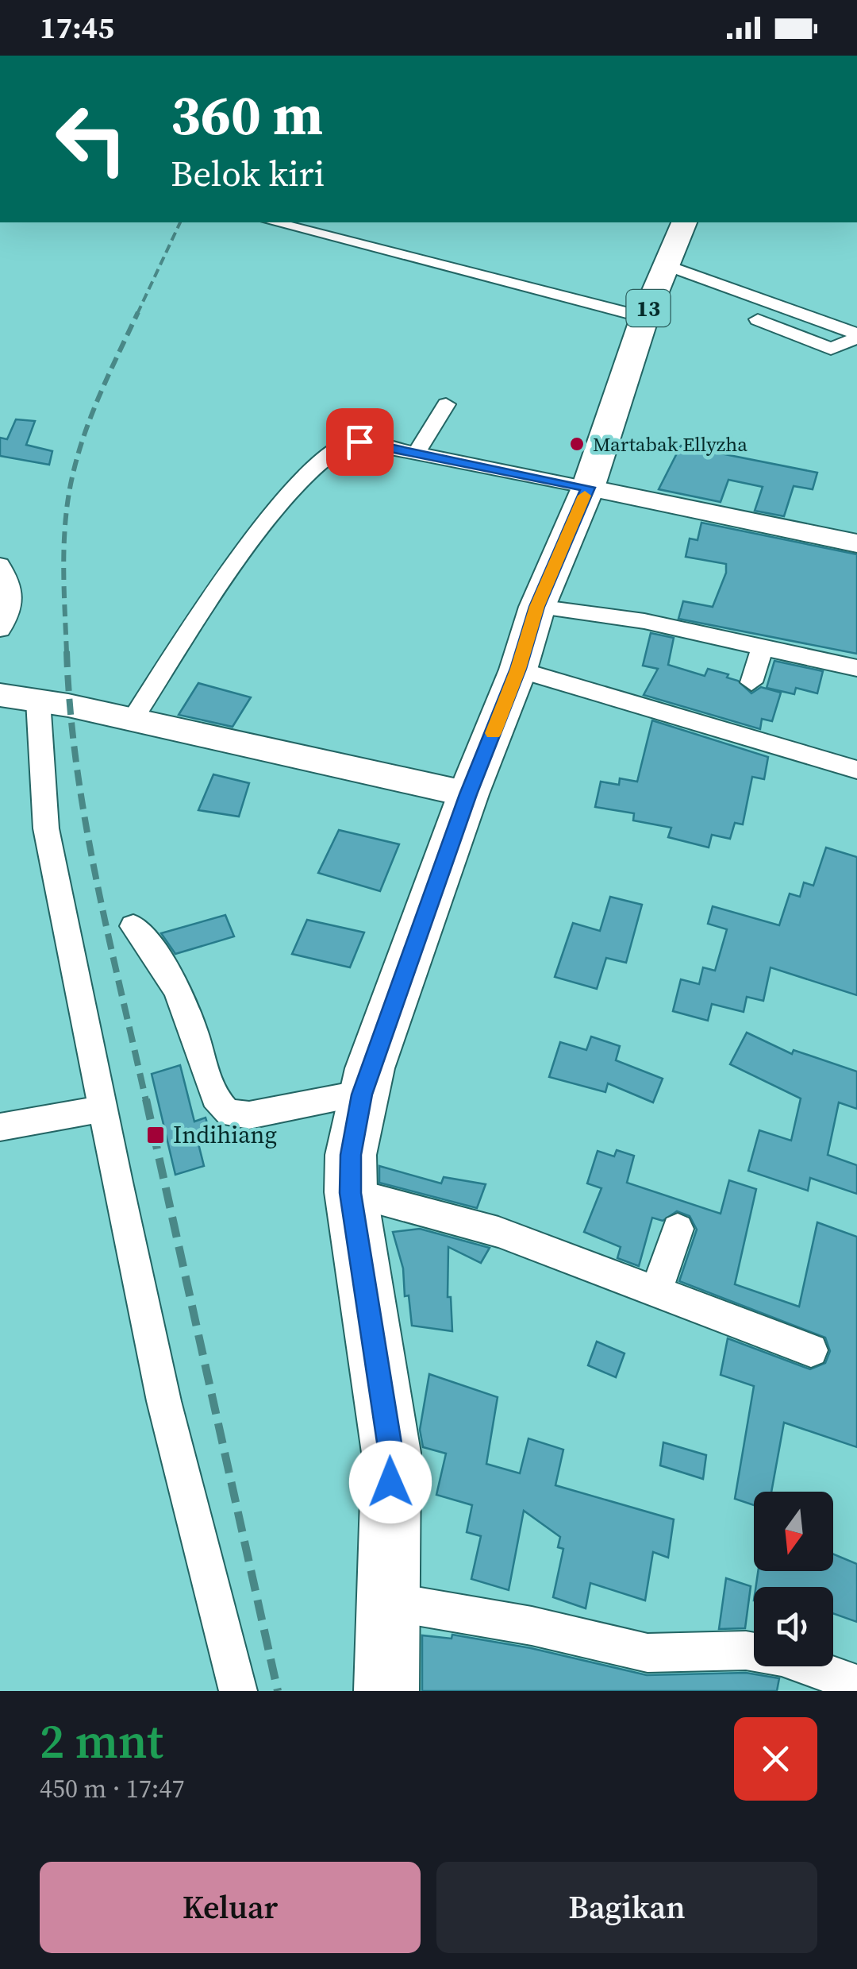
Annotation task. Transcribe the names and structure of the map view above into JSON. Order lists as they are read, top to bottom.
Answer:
{
  "streets": {
    "highway": ["13"]
  },
  "places": {
    "other": ["Martabak Ellyzha"],
    "transit": ["Indihiang"]
  },
  "north": "bottom",
  "page": {
    "status": "17:45",
    "turn": ["360 m", "Belok kiri"],
    "heading": ["2 mnt", "450 m · 17:47"],
    "buttons": ["Keluar", "Bagikan"]
  }
}
